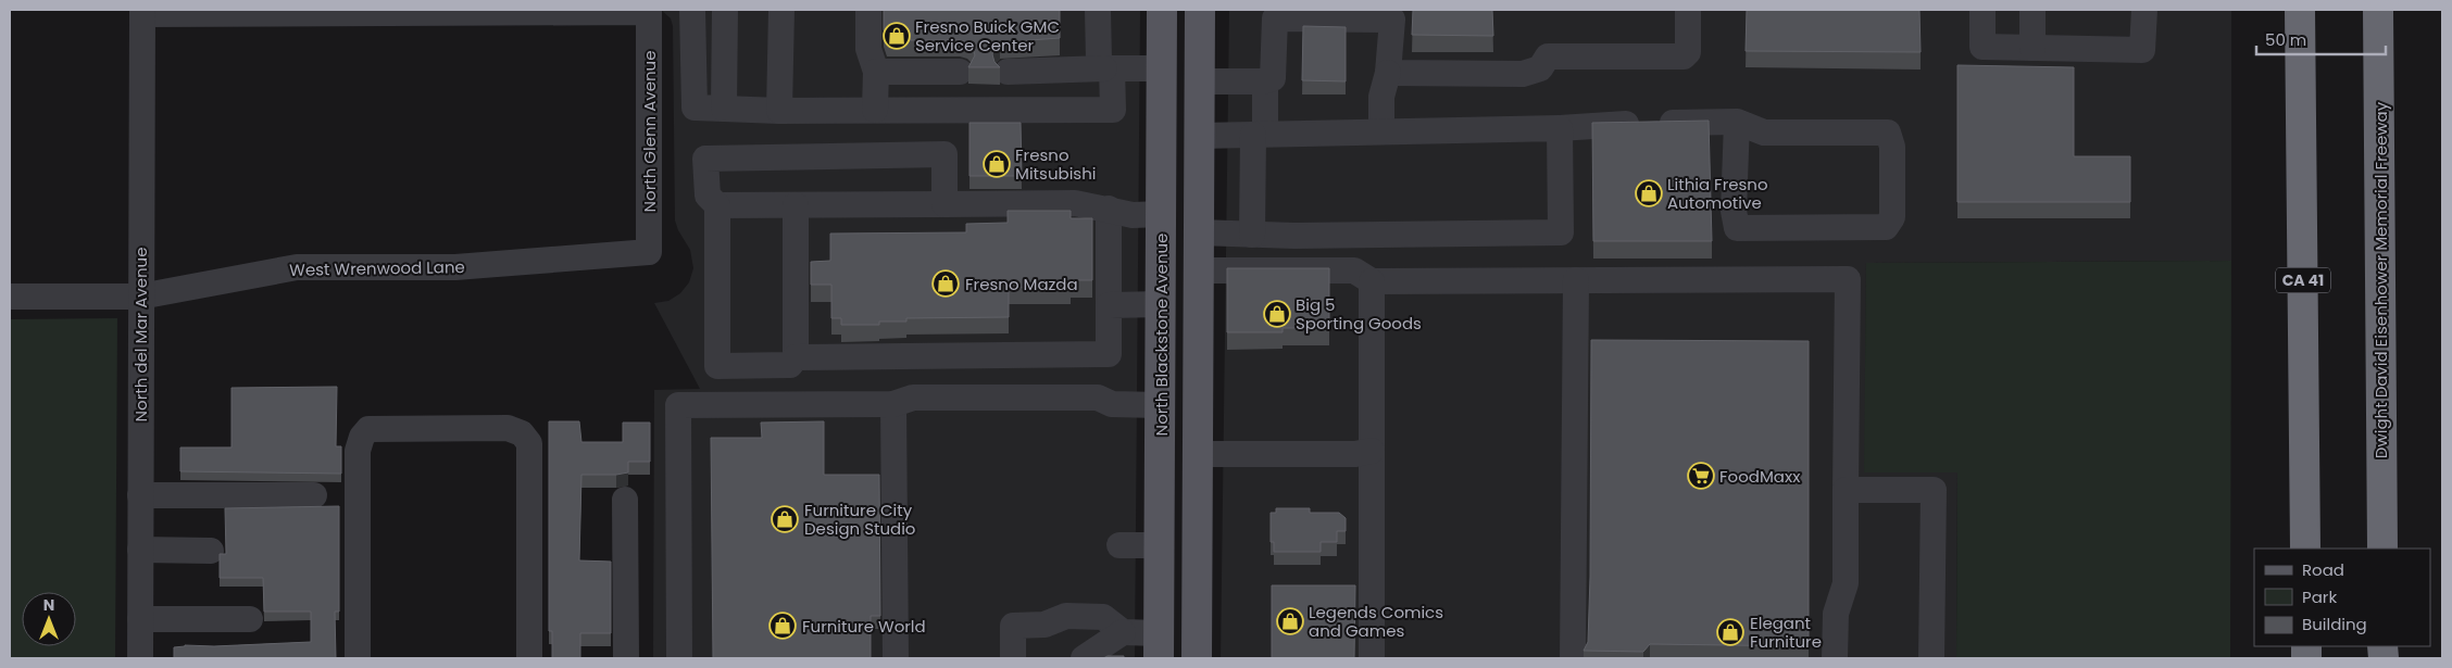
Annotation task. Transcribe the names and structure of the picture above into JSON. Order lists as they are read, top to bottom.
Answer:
{
  "streets": {
    "highway": ["CA 41", "Dwight David Eisenhower Memorial Freeway"],
    "main road": ["North Blackstone Avenue"],
    "street": ["North Glenn Avenue", "West Wrenwood Lane", "North del Mar Avenue"]
  },
  "crossings": [
    ["North Glenn Avenue", "West Wrenwood Lane"],
    ["North Glenn Avenue", "North del Mar Avenue"],
    ["West Wrenwood Lane", "North del Mar Avenue"]
  ],
  "places": {
    "shop": [
      "Fresno Buick GMC Service Center",
      "Fresno Mitsubishi",
      "Lithia Fresno Automotive",
      "Fresno Mazda",
      "Big 5 Sporting Goods",
      "Furniture City Design Studio",
      "Legends Comics and Games",
      "Furniture World",
      "Elegant Furniture"
    ],
    "supermarket": ["FoodMaxx"]
  },
  "legend": ["Road", "Park", "Building"],
  "scale_bar": "50 m",
  "north": "top"
}
